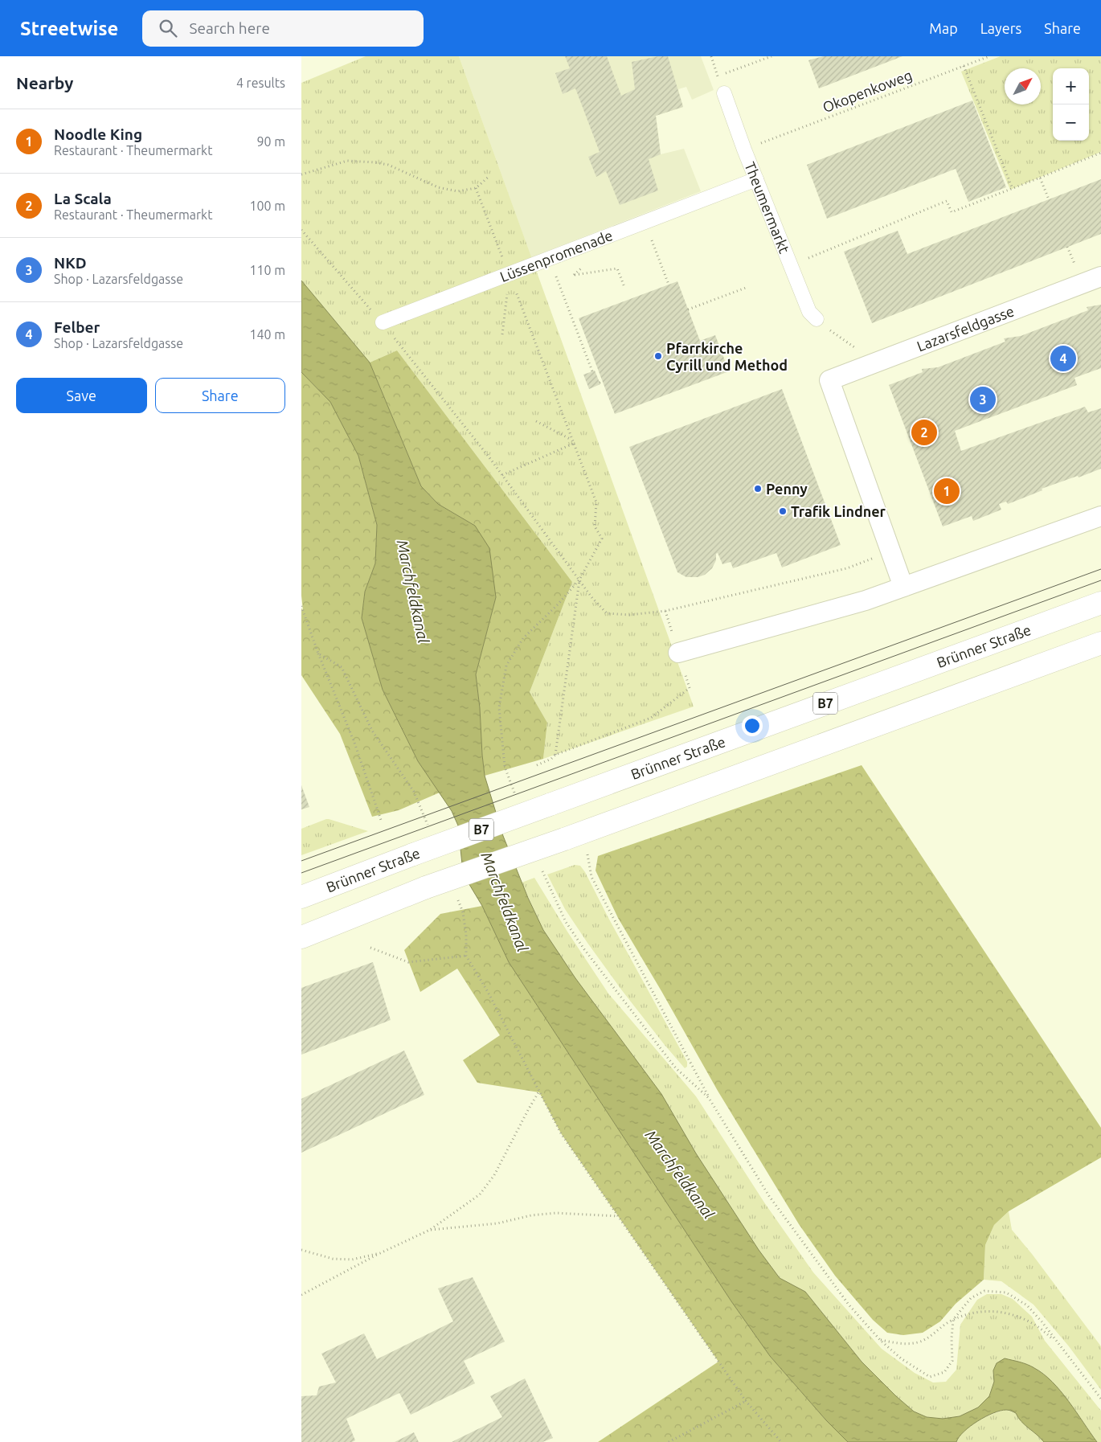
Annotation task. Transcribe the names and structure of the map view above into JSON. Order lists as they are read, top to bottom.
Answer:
{
  "streets": {
    "main road": ["Brünner Straße", "B7"],
    "street": ["Theumermarkt", "Lüssenpromenade", "Lazarsfeldgasse"],
    "path": ["Okopenkoweg"]
  },
  "crossings": [
    ["Theumermarkt", "Lüssenpromenade"]
  ],
  "water": ["Marchfeldkanal"],
  "places": ["Pfarrkirche Cyrill und Method", "Penny", "Trafik Lindner"],
  "north": "top right",
  "page": {
    "header": "Streetwise",
    "search": "Search here",
    "nav": ["Map", "Layers", "Share"],
    "heading": ["Nearby", "4 results"],
    "map_buttons": ["+", "−"],
    "list": [
      {
        "mark": "1",
        "name": "Noodle King",
        "note": "Restaurant · Theumermarkt",
        "value": "90 m"
      },
      {
        "mark": "2",
        "name": "La Scala",
        "note": "Restaurant · Theumermarkt",
        "value": "100 m"
      },
      {
        "mark": "3",
        "name": "NKD",
        "note": "Shop · Lazarsfeldgasse",
        "value": "110 m"
      },
      {
        "mark": "4",
        "name": "Felber",
        "note": "Shop · Lazarsfeldgasse",
        "value": "140 m"
      }
    ],
    "pins": [
      "4",
      "3",
      "2",
      "1"
    ],
    "buttons": ["Save", "Share"]
  }
}
